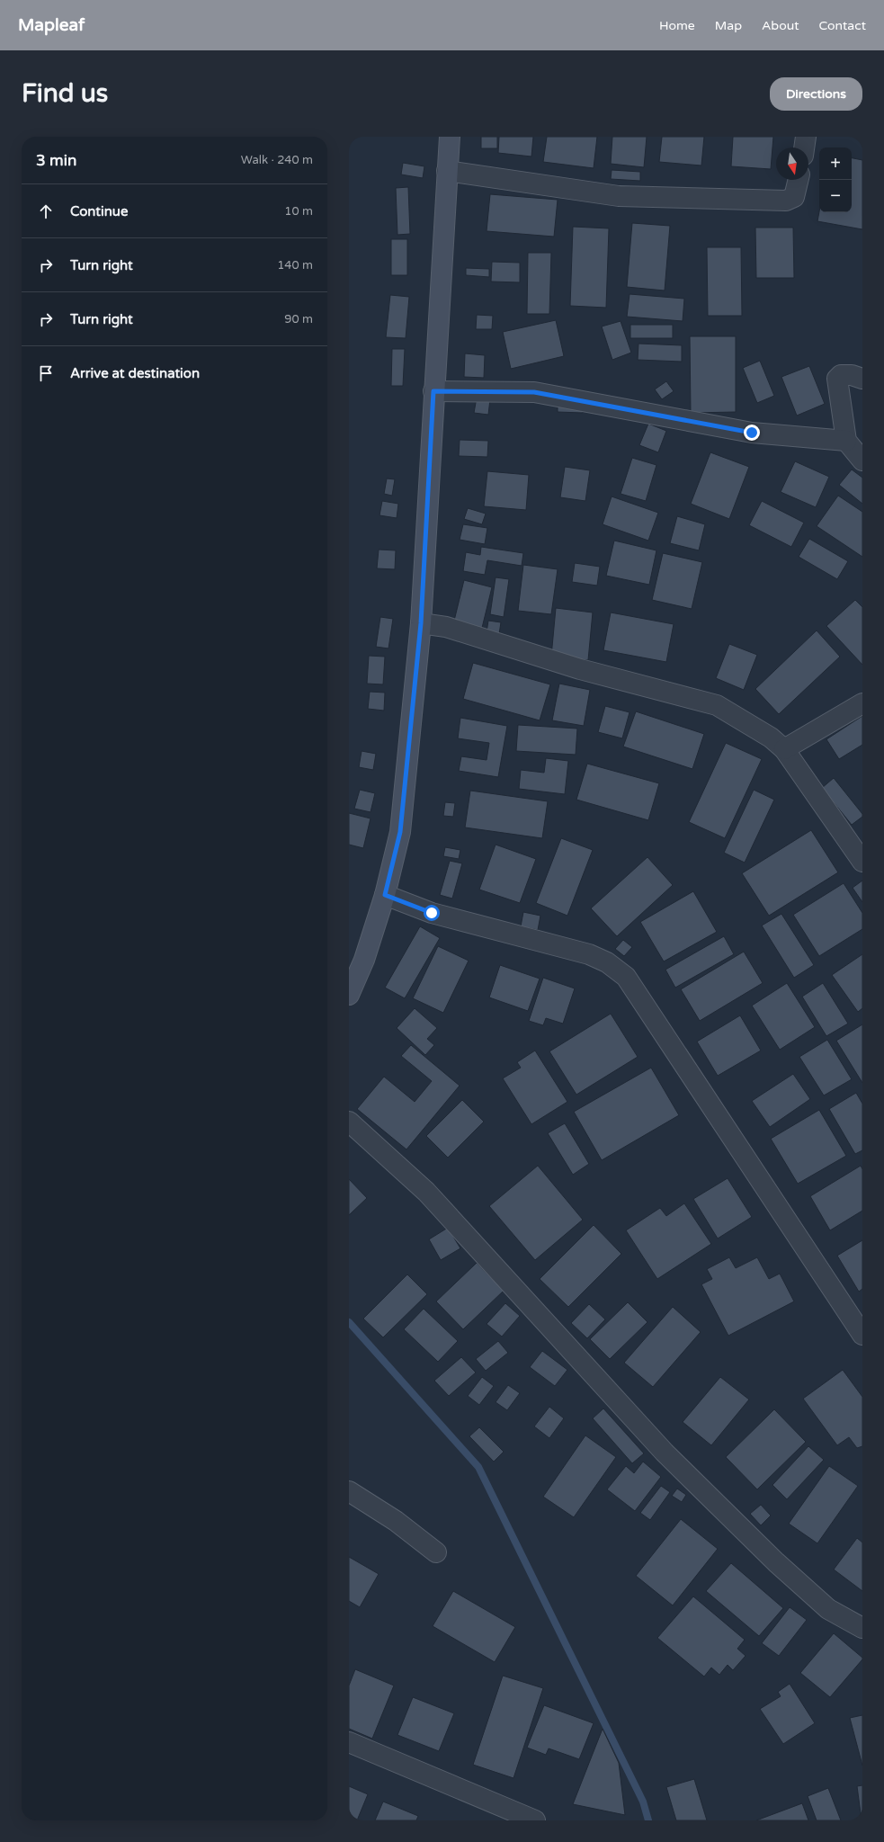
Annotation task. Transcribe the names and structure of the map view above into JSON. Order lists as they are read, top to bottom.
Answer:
{
  "north": "bottom",
  "page": {
    "header": "Mapleaf",
    "nav": [
      "Home",
      "Map",
      "About",
      "Contact"
    ],
    "buttons": "Directions",
    "title": "Find us",
    "heading": ["3 min", "Walk · 240 m"],
    "map_buttons": ["+", "−"],
    "list": [
      ["Continue", "10 m"],
      ["Turn right", "140 m"],
      ["Turn right", "90 m"],
      "Arrive at destination"
    ]
  }
}
